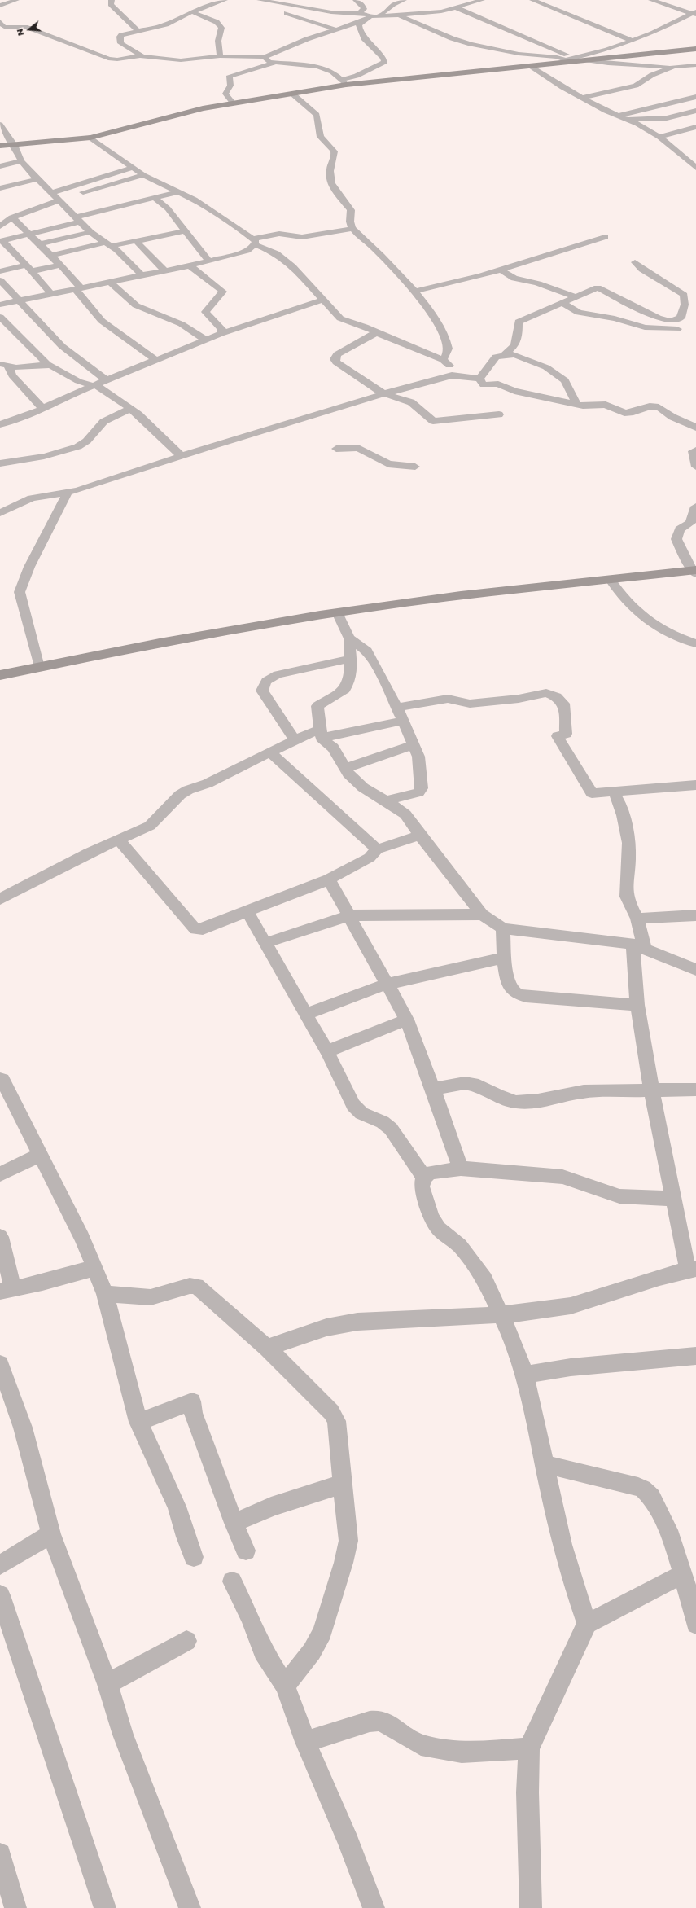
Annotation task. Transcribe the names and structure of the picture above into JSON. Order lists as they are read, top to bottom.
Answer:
{
  "north": "left"
}
